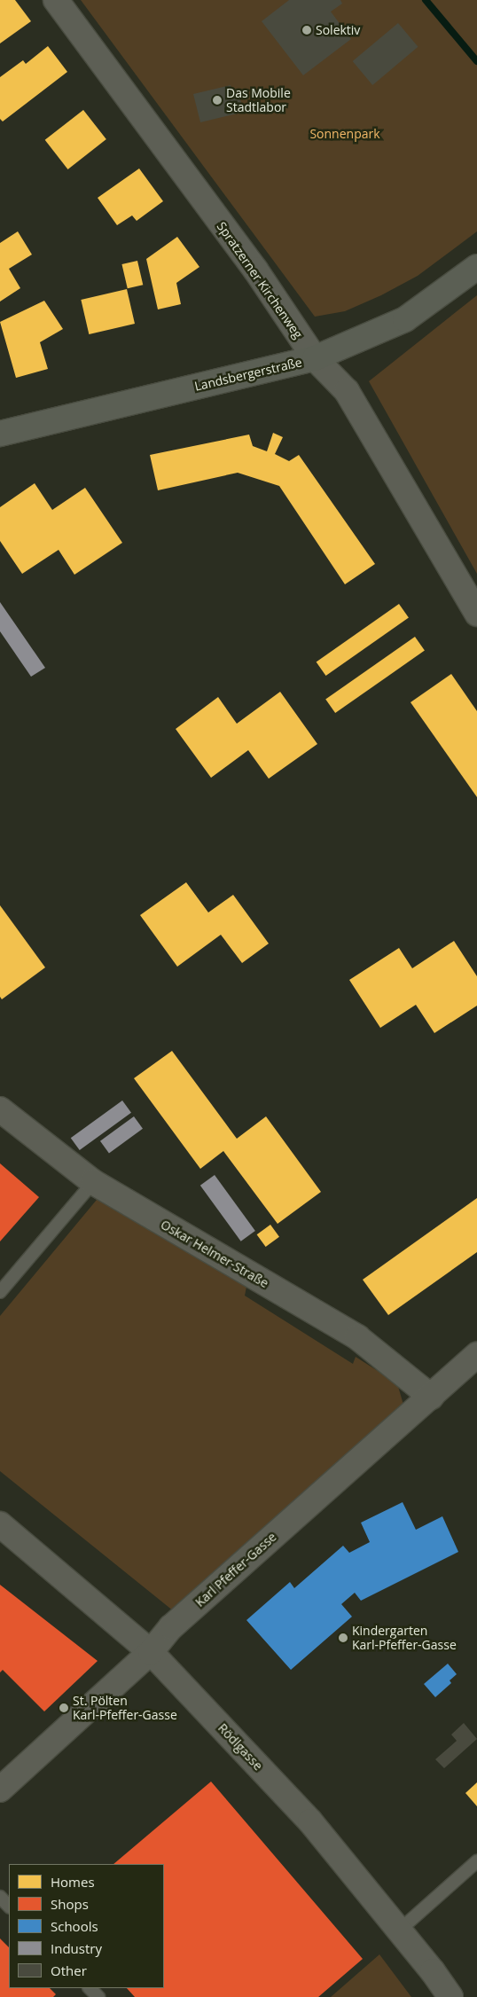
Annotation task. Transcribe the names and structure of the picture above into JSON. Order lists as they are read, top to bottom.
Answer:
{
  "streets": {
    "street": [
      "Spratzerner Kirchenweg",
      "Landsbergerstraße",
      "Oskar Helmer-Straße",
      "Karl Pfeffer-Gasse",
      "Rödlgasse"
    ]
  },
  "crossings": [
    ["Spratzerner Kirchenweg", "Landsbergerstraße"],
    ["Oskar Helmer-Straße", "Karl Pfeffer-Gasse"],
    ["Karl Pfeffer-Gasse", "Rödlgasse"]
  ],
  "parks": ["Sonnenpark"],
  "places": [
    "Solektiv",
    "Das Mobile Stadtlabor",
    "Kindergarten Karl-Pfeffer-Gasse",
    "St. Pölten Karl-Pfeffer-Gasse"
  ],
  "legend": [
    "Homes",
    "Shops",
    "Schools",
    "Industry",
    "Other"
  ]
}
